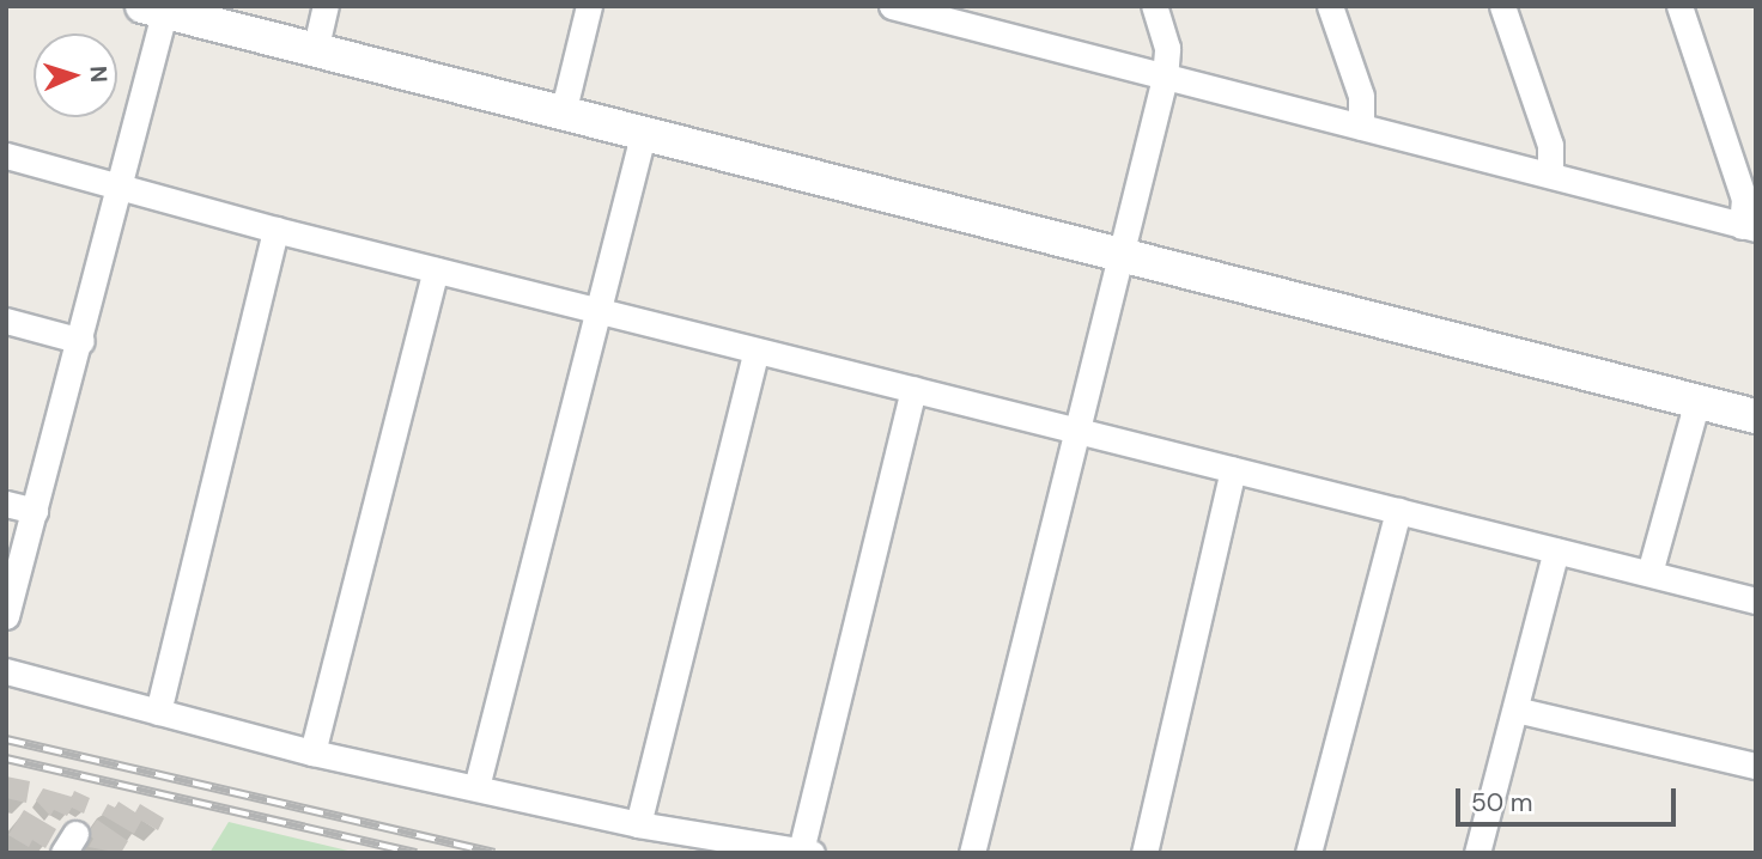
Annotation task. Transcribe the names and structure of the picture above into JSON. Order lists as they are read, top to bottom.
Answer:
{
  "scale_bar": "50 m",
  "north": "right"
}
